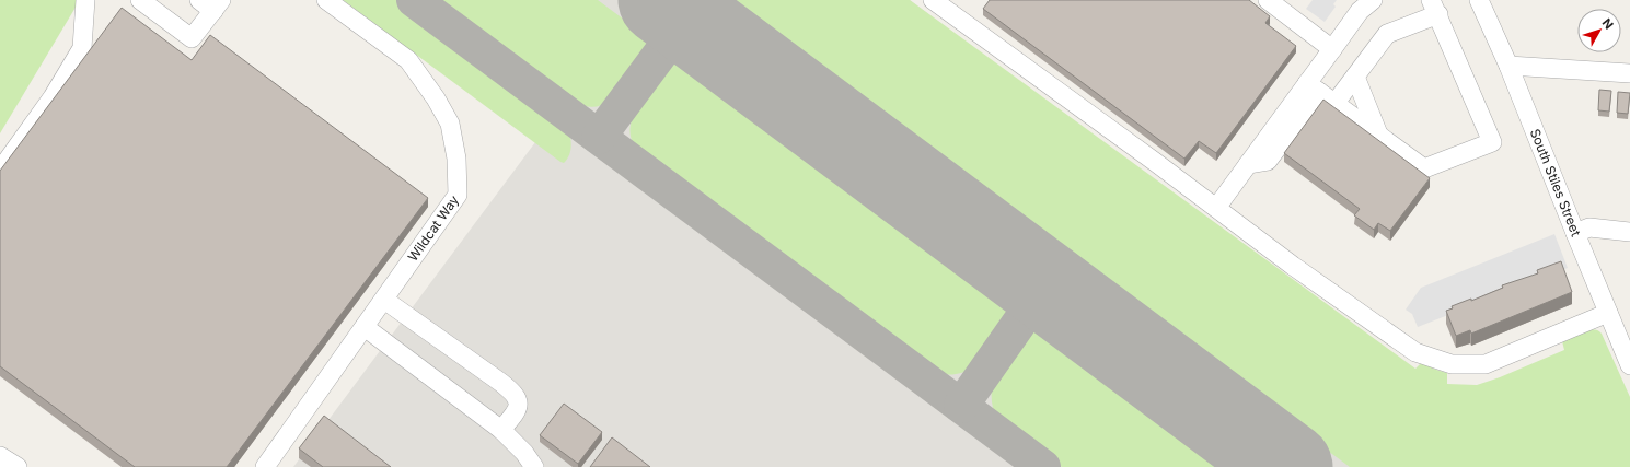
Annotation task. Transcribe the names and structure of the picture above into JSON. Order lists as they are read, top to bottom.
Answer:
{
  "streets": {
    "street": ["South Stiles Street", "Wildcat Way"]
  },
  "north": "top right"
}
